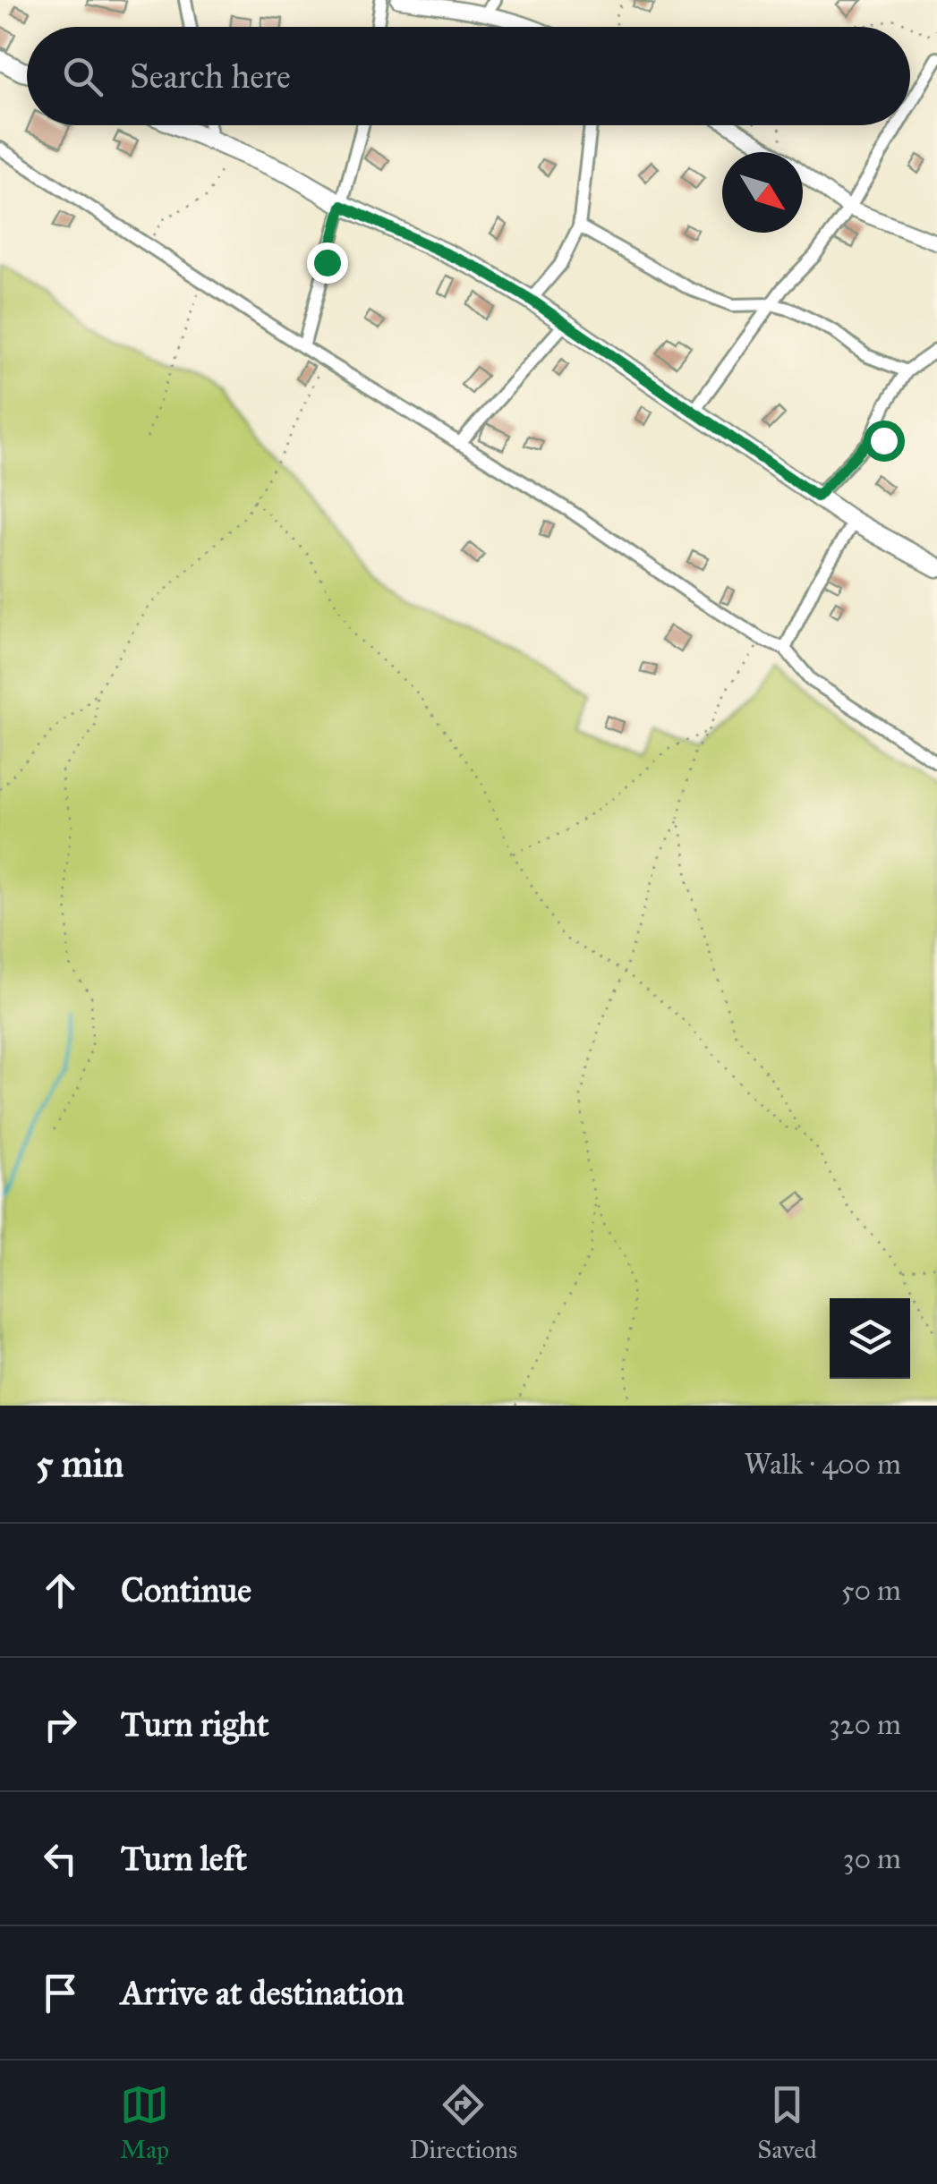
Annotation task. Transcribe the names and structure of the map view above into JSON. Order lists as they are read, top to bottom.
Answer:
{
  "north": "bottom right",
  "page": {
    "search": "Search here",
    "heading": ["5 min", "Walk · 400 m"],
    "list": [
      ["Continue", "50 m"],
      ["Turn right", "320 m"],
      ["Turn left", "30 m"],
      "Arrive at destination"
    ],
    "nav": ["Map", "Directions", "Saved"]
  }
}
